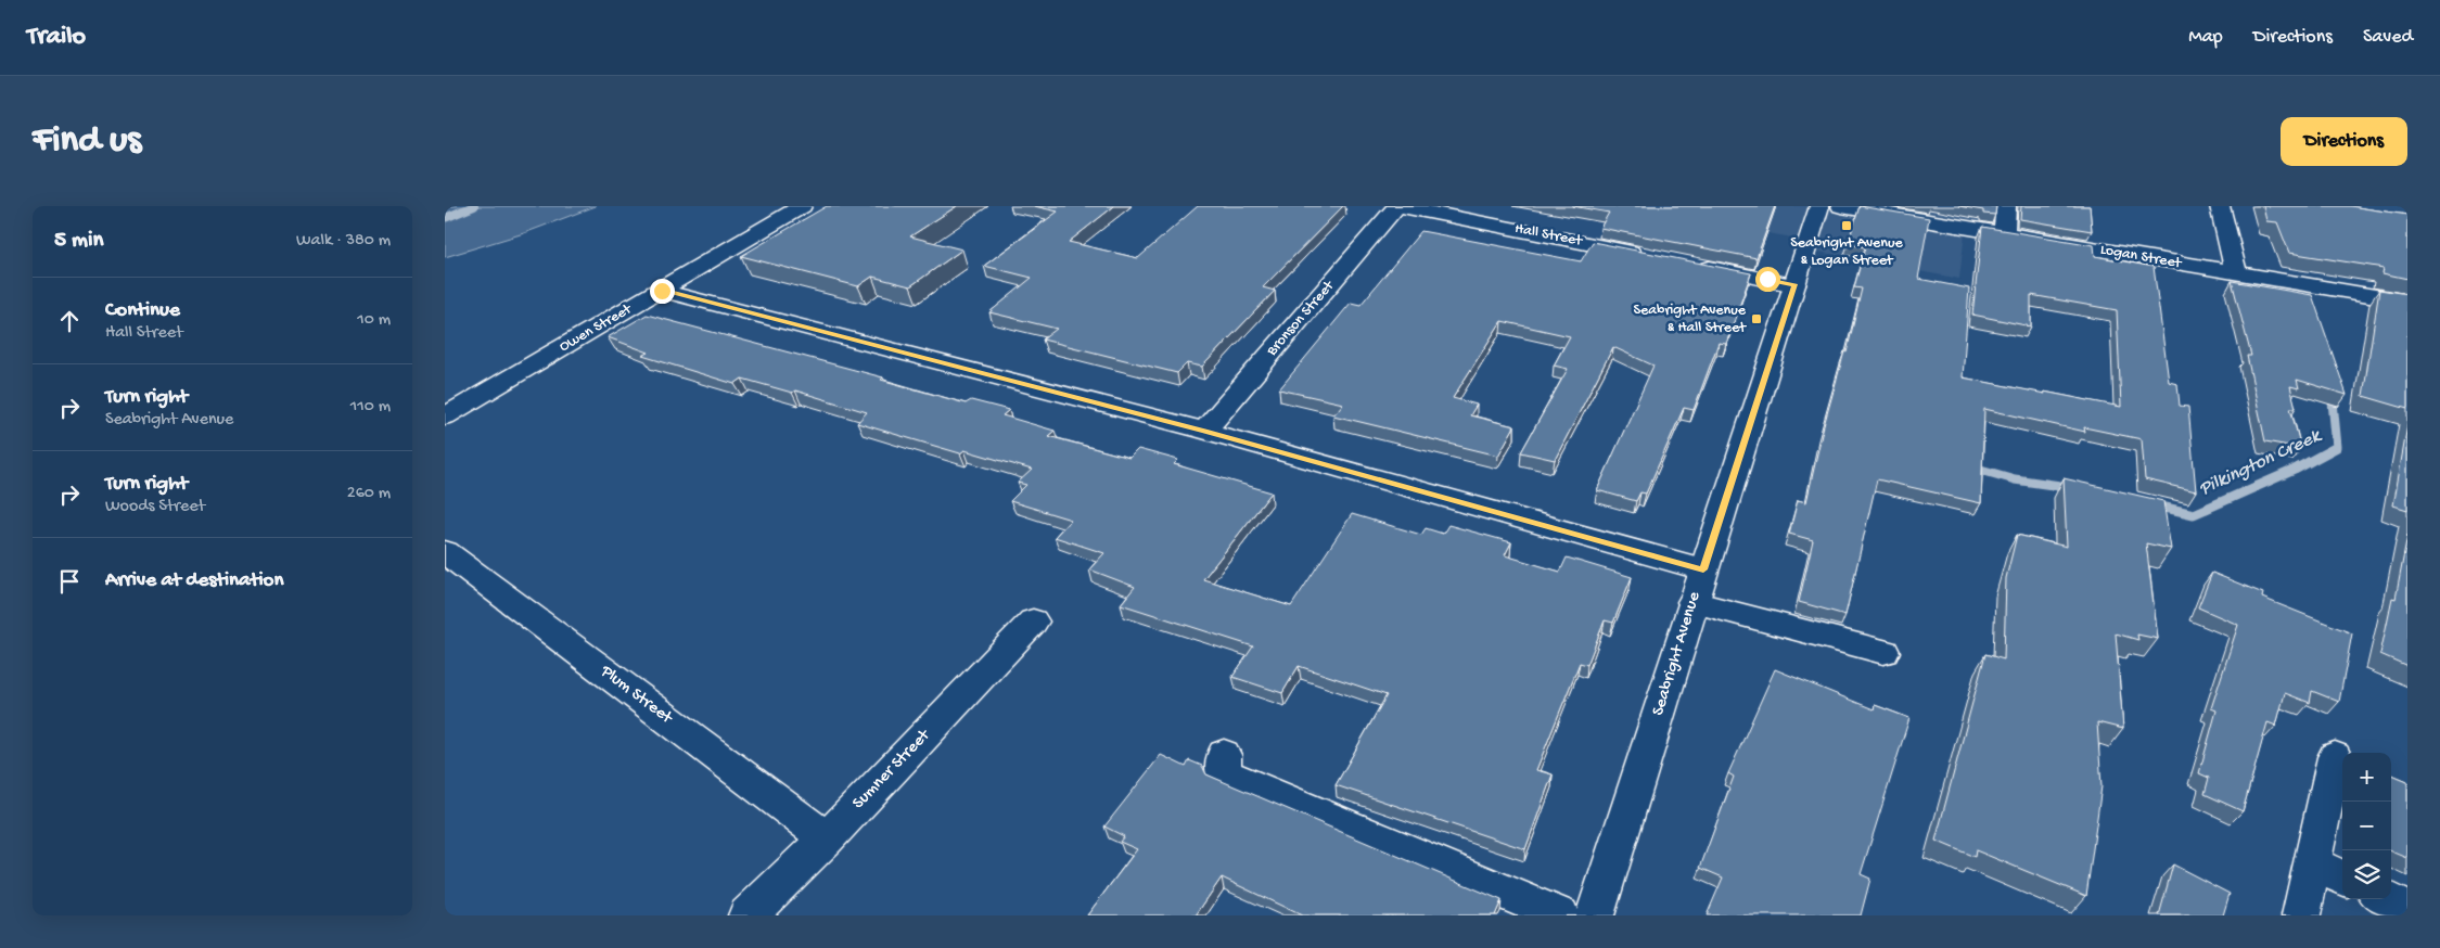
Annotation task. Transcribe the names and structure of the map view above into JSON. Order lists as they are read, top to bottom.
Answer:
{
  "streets": {
    "street": [
      "Hall Street",
      "Logan Street",
      "Bronson Street",
      "Owen Street",
      "Seabright Avenue",
      "Plum Street",
      "Sumner Street"
    ]
  },
  "crossings": [
    ["Hall Street", "Bronson Street"],
    ["Plum Street", "Sumner Street"]
  ],
  "water": ["Pilkington Creek"],
  "places": {
    "transit": ["Seabright Avenue & Logan Street", "Seabright Avenue & Hall Street"]
  },
  "page": {
    "header": "Trailo",
    "nav": ["Map", "Directions", "Saved"],
    "buttons": "Directions",
    "title": "Find us",
    "heading": ["5 min", "Walk · 380 m"],
    "list": [
      ["Continue", "Hall Street", "10 m"],
      ["Turn right", "Seabright Avenue", "110 m"],
      ["Turn right", "Woods Street", "260 m"],
      "Arrive at destination"
    ],
    "map_buttons": ["+", "−"]
  }
}
